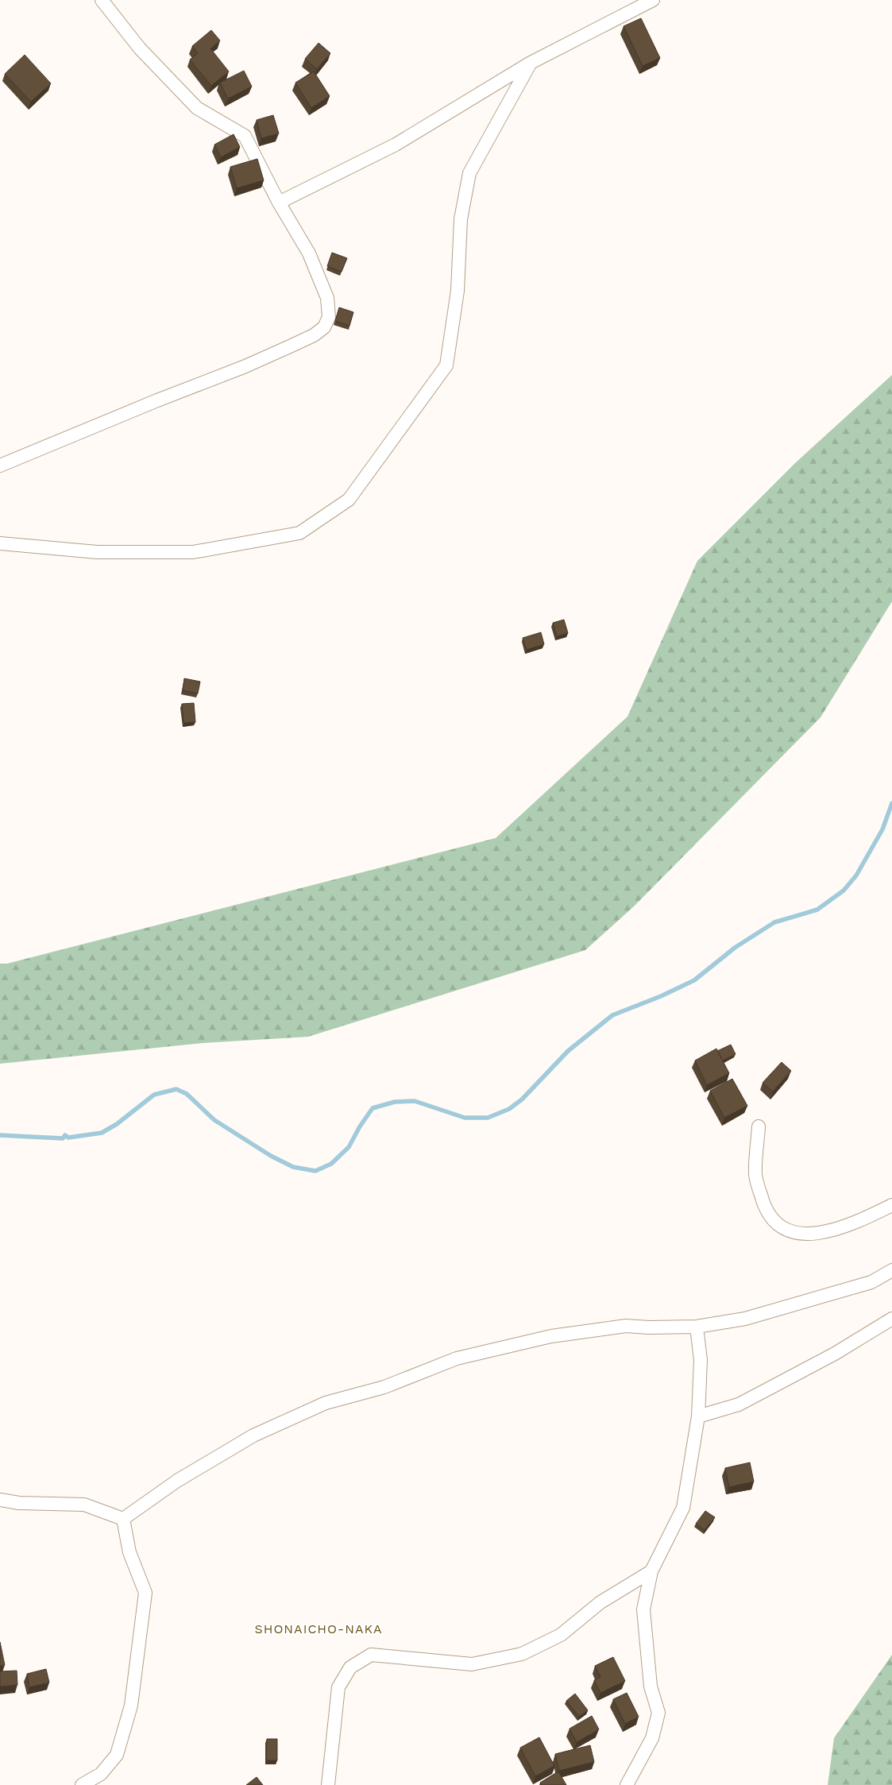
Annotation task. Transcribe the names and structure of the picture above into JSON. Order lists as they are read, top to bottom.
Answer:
{
  "districts": ["SHONAICHO-NAKA"]
}
